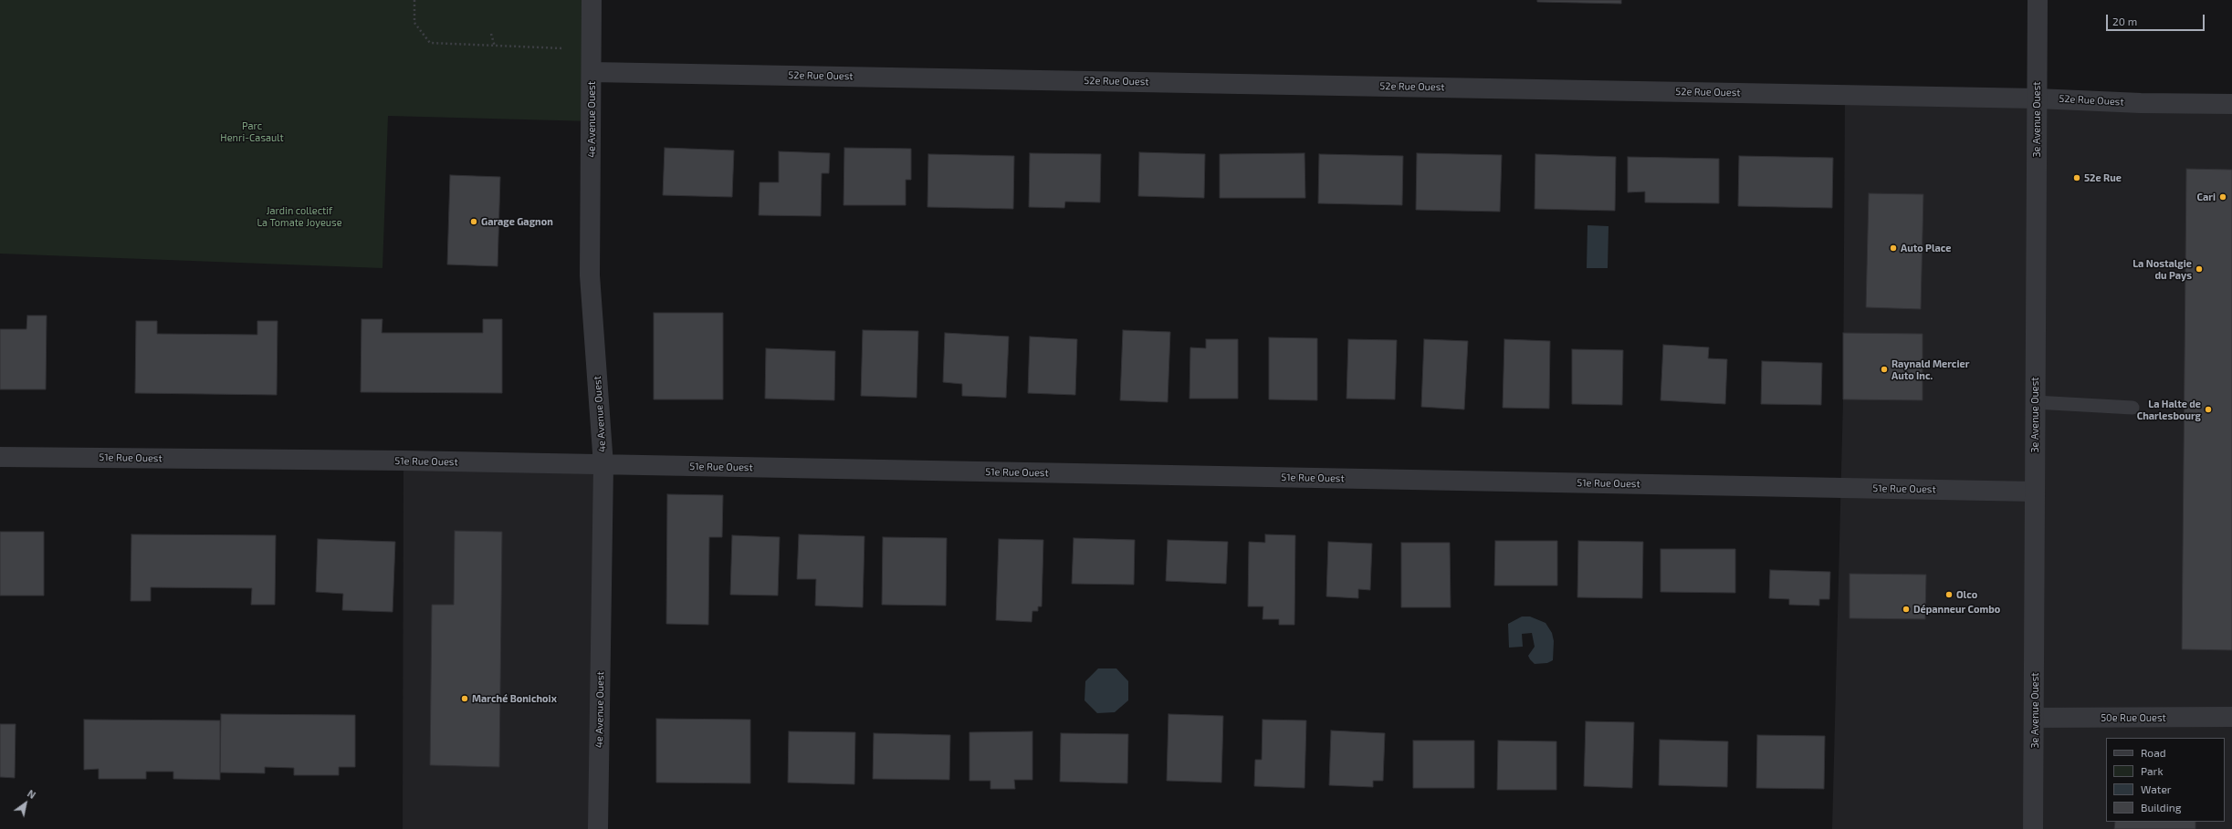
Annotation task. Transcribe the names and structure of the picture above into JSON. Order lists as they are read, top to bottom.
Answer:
{
  "streets": {
    "street": [
      "52e Rue Ouest",
      "4e Avenue Ouest",
      "3e Avenue Ouest",
      "51e Rue Ouest",
      "50e Rue Ouest"
    ]
  },
  "crossings": [
    ["52e Rue Ouest", "4e Avenue Ouest"],
    ["52e Rue Ouest", "3e Avenue Ouest"],
    ["4e Avenue Ouest", "51e Rue Ouest"],
    ["3e Avenue Ouest", "51e Rue Ouest"],
    ["3e Avenue Ouest", "50e Rue Ouest"]
  ],
  "parks": ["Parc Henri-Casault", "Jardin collectif La Tomate Joyeuse"],
  "places": [
    "52e Rue",
    "Cari",
    "Garage Gagnon",
    "Auto Place",
    "La Nostalgie du Pays",
    "Raynald Mercier Auto Inc.",
    "La Halte de Charlesbourg",
    "Olco",
    "Dépanneur Combo",
    "Marché Bonichoix"
  ],
  "legend": [
    "Road",
    "Park",
    "Water",
    "Building"
  ],
  "scale_bar": "20 m",
  "north": "top right"
}
